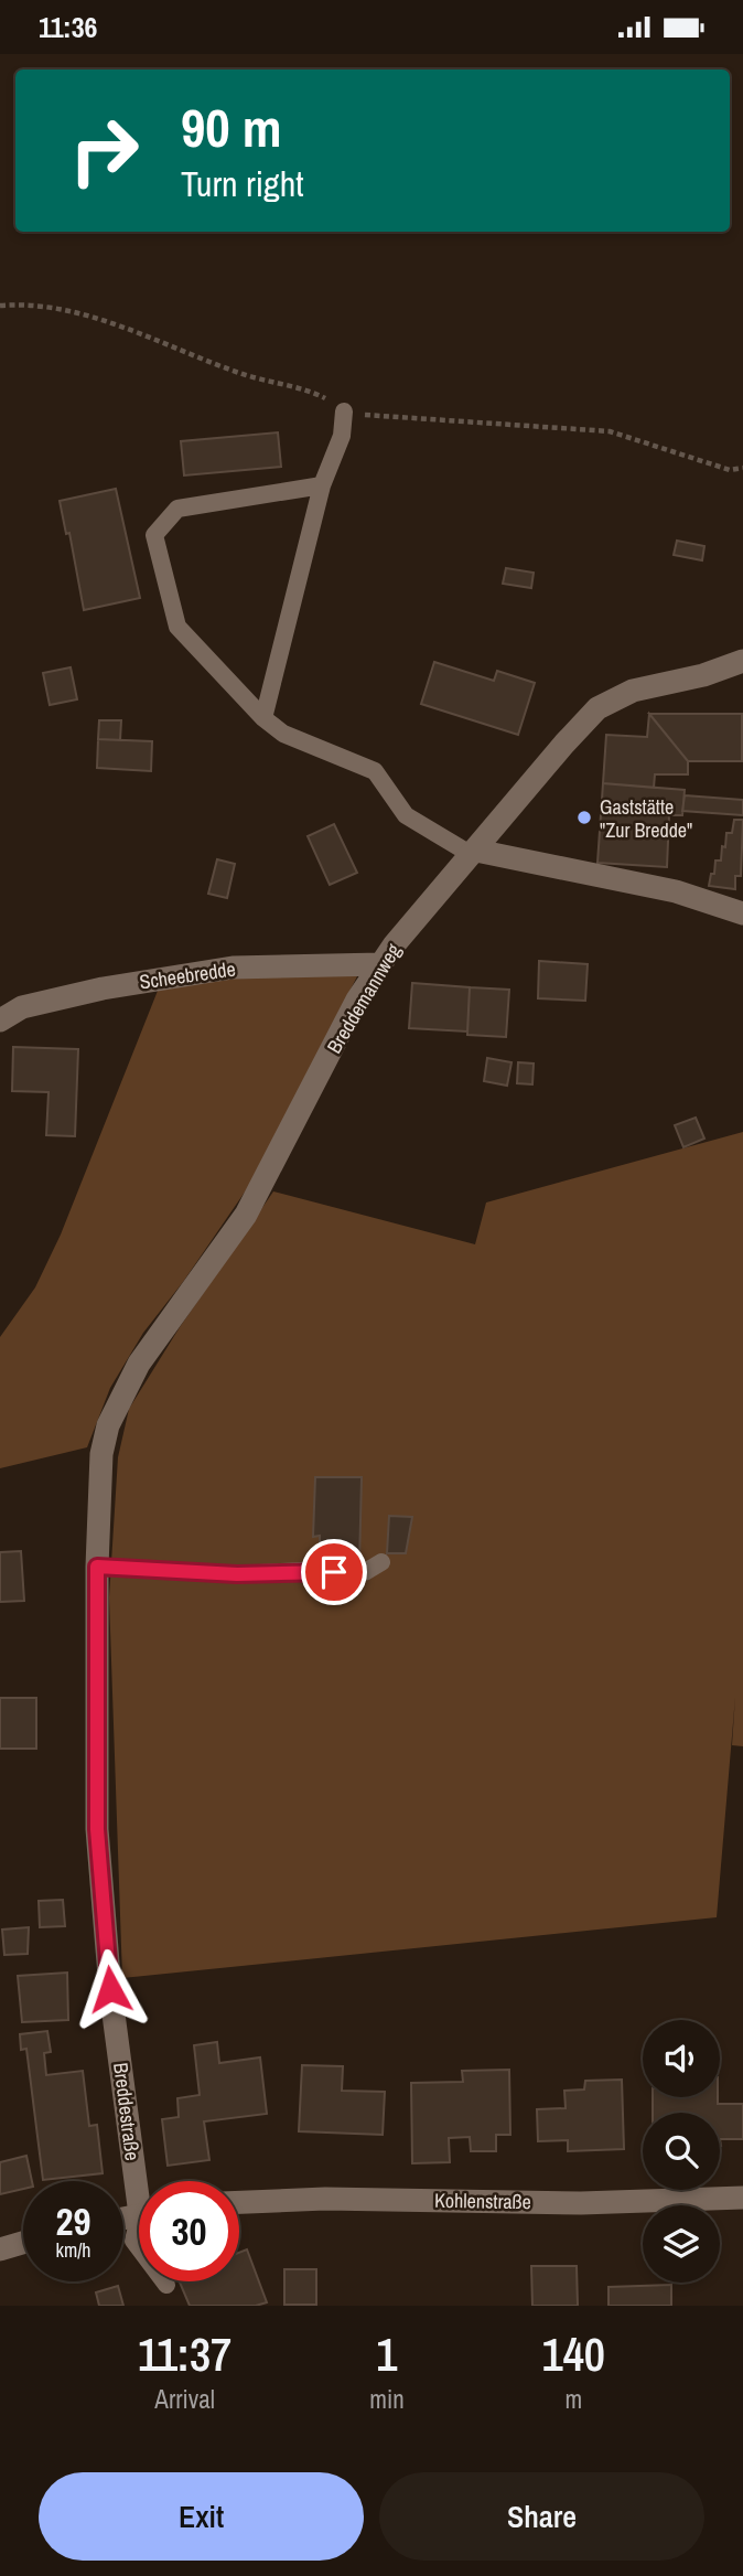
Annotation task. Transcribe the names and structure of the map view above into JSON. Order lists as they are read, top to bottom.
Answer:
{
  "streets": {
    "street": [
      "Scheebredde",
      "Breddemannweg",
      "Breddestraße",
      "Kohlenstraße"
    ]
  },
  "crossings": [
    ["Scheebredde", "Breddemannweg"],
    ["Breddemannweg", "Breddestraße"]
  ],
  "places": ["Gaststätte \"Zur Bredde\""],
  "page": {
    "status": "11:36",
    "turn": ["90 m", "Turn right"],
    "speed": "29 km/h",
    "limit": "30",
    "eta": [
      "11:37",
      "Arrival",
      "1",
      "min",
      "140",
      "m"
    ],
    "buttons": ["Exit", "Share"]
  }
}
